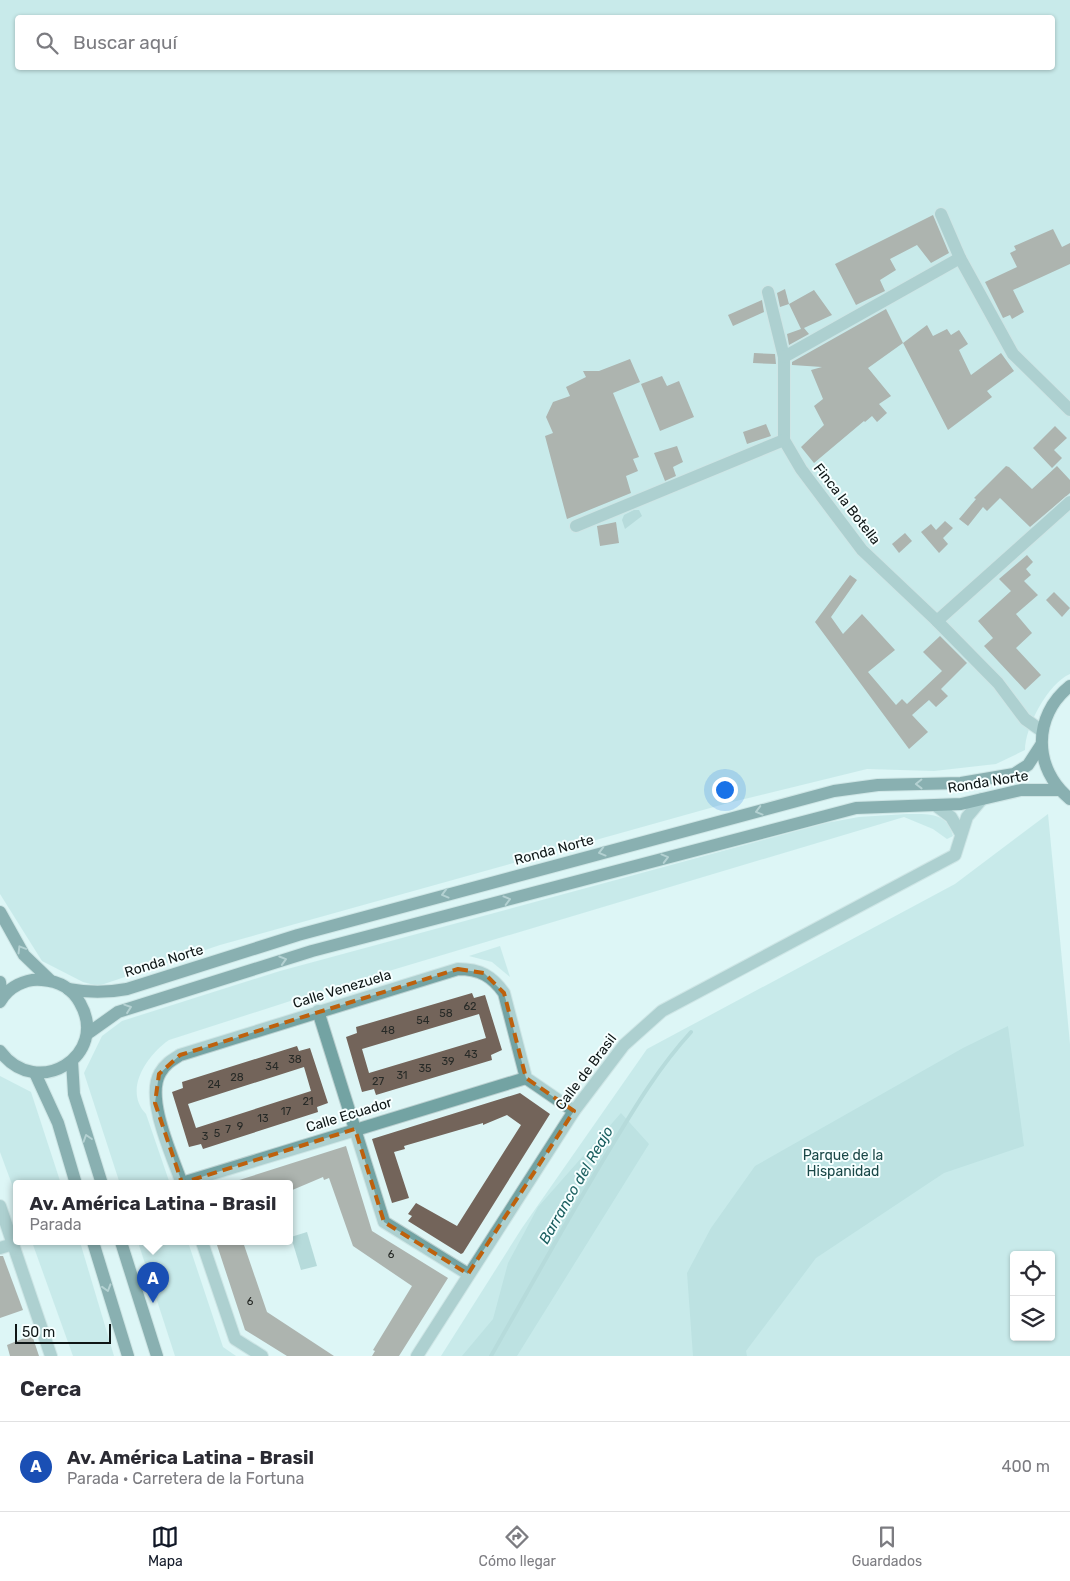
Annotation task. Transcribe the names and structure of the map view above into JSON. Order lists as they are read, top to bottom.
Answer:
{
  "streets": {
    "main road": ["Ronda Norte"],
    "street": [
      "Finca la Botella",
      "Calle Venezuela",
      "Calle de Brasil",
      "Calle Ecuador"
    ]
  },
  "crossings": [
    ["Finca la Botella", "Ronda Norte"],
    ["Ronda Norte", "Calle de Brasil"],
    ["Calle Venezuela", "Calle Ecuador"]
  ],
  "water": ["Barranco del Reajo"],
  "parks": ["Parque de la Hispanidad"],
  "house_numbers": [
    "62",
    "58",
    "54",
    "48",
    "43",
    "38",
    "39",
    "34",
    "35",
    "31",
    "28",
    "27",
    "24",
    "21",
    "17",
    "13",
    "9",
    "7",
    "5",
    "3",
    "6",
    "6"
  ],
  "scale_bar": "50 m",
  "page": {
    "search": "Buscar aquí",
    "popup": ["Av. América Latina - Brasil", "Parada"],
    "pins": "A",
    "scale": "50 m",
    "heading": "Cerca",
    "list": [
      {
        "mark": "A",
        "name": "Av. América Latina - Brasil",
        "note": "Parada · Carretera de la Fortuna",
        "value": "400 m"
      }
    ],
    "nav": ["Mapa", "Cómo llegar", "Guardados"]
  }
}
